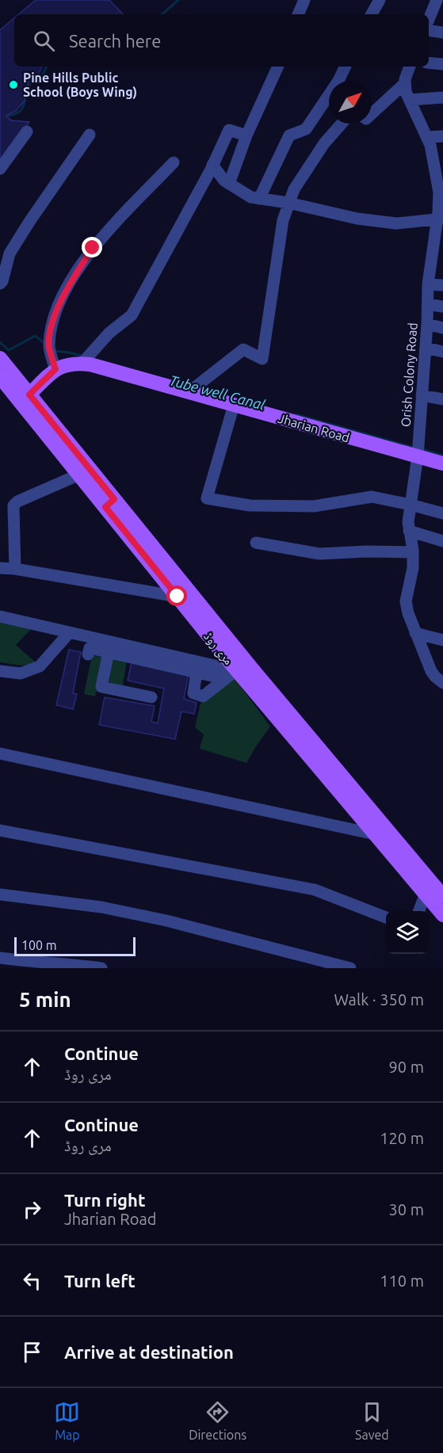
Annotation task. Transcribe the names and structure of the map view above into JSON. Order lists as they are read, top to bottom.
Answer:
{
  "streets": {
    "main road": ["Jharian Road", "مری روڈ"],
    "street": ["Orish Colony Road"]
  },
  "crossings": [
    ["Orish Colony Road", "Jharian Road"]
  ],
  "water": ["Tube well Canal"],
  "places": ["Pine Hills Public School (Boys Wing)"],
  "scale_bar": "100 m",
  "north": "top right",
  "page": {
    "search": "Search here",
    "scale": "100 m",
    "heading": ["5 min", "Walk · 350 m"],
    "list": [
      ["Continue", "مری روڈ", "90 m"],
      ["Continue", "مری روڈ", "120 m"],
      ["Turn right", "Jharian Road", "30 m"],
      ["Turn left", "110 m"],
      "Arrive at destination"
    ],
    "nav": ["Map", "Directions", "Saved"]
  }
}
